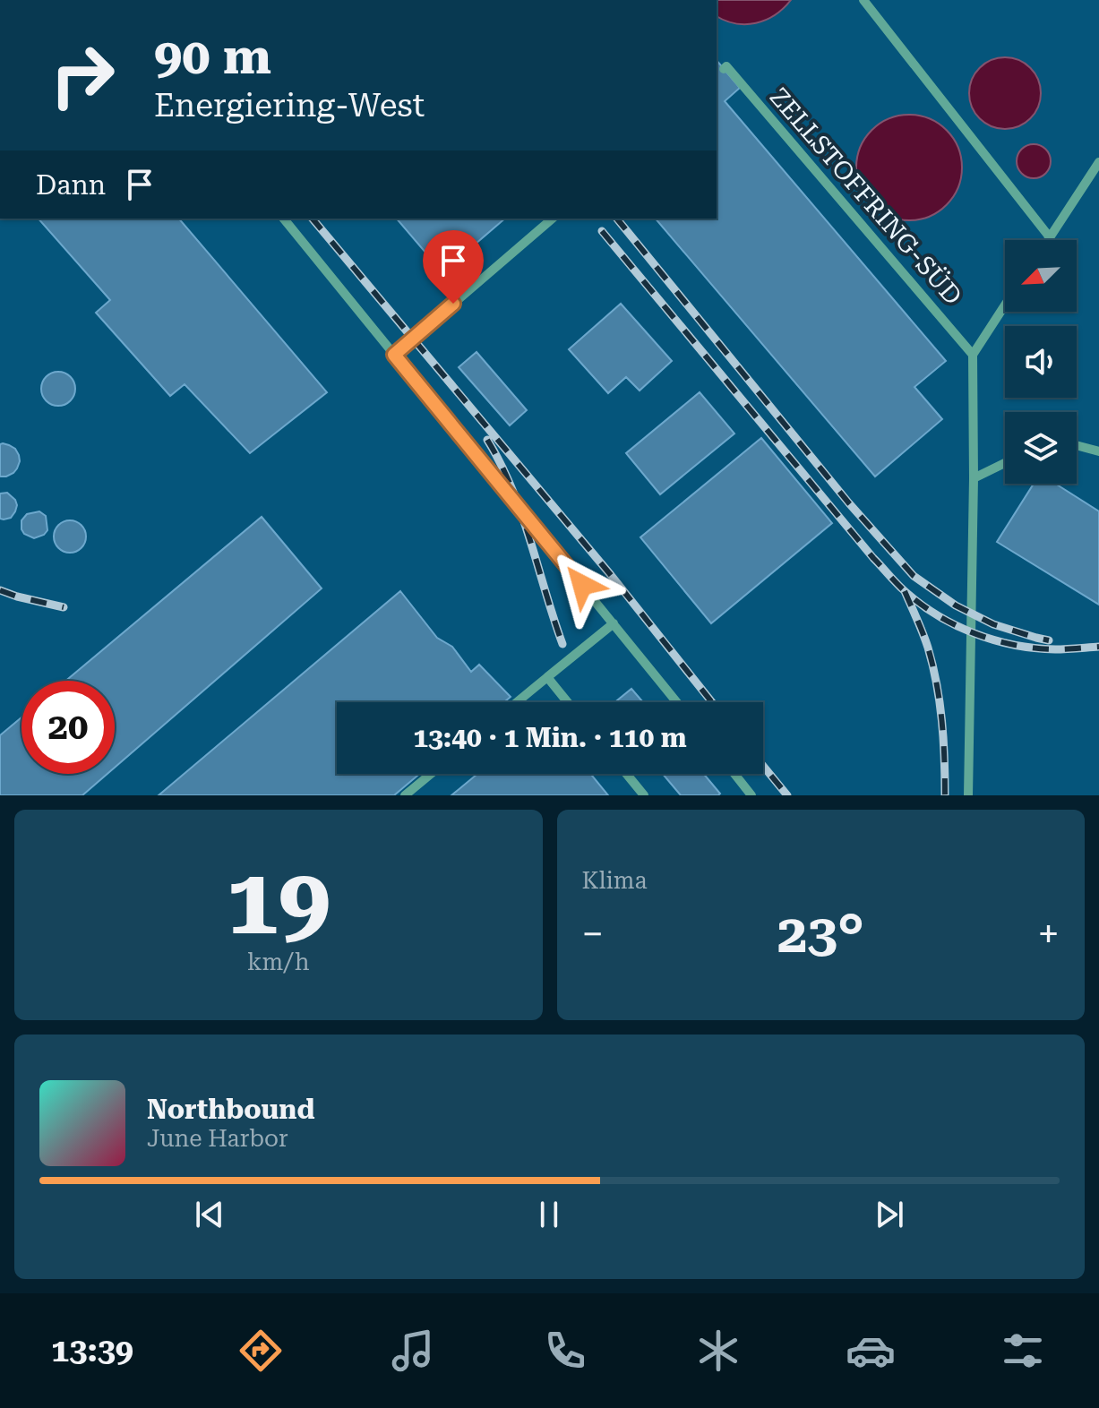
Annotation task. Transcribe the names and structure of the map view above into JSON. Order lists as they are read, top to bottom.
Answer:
{
  "streets": {
    "lane": ["ZELLSTOFFRING-SÜD"]
  },
  "north": "bottom left",
  "page": {
    "turn": ["90 m", "Energiering-West"],
    "then": "Dann",
    "limit": "20",
    "trip": "13:40 · 1 Min. · 110 m",
    "tile": [
      ["19", "km/h"],
      "Klima"
    ],
    "heat": ["−", "23°", "+"],
    "song": ["Northbound", "June Harbor"],
    "tabs": "13:39"
  }
}
